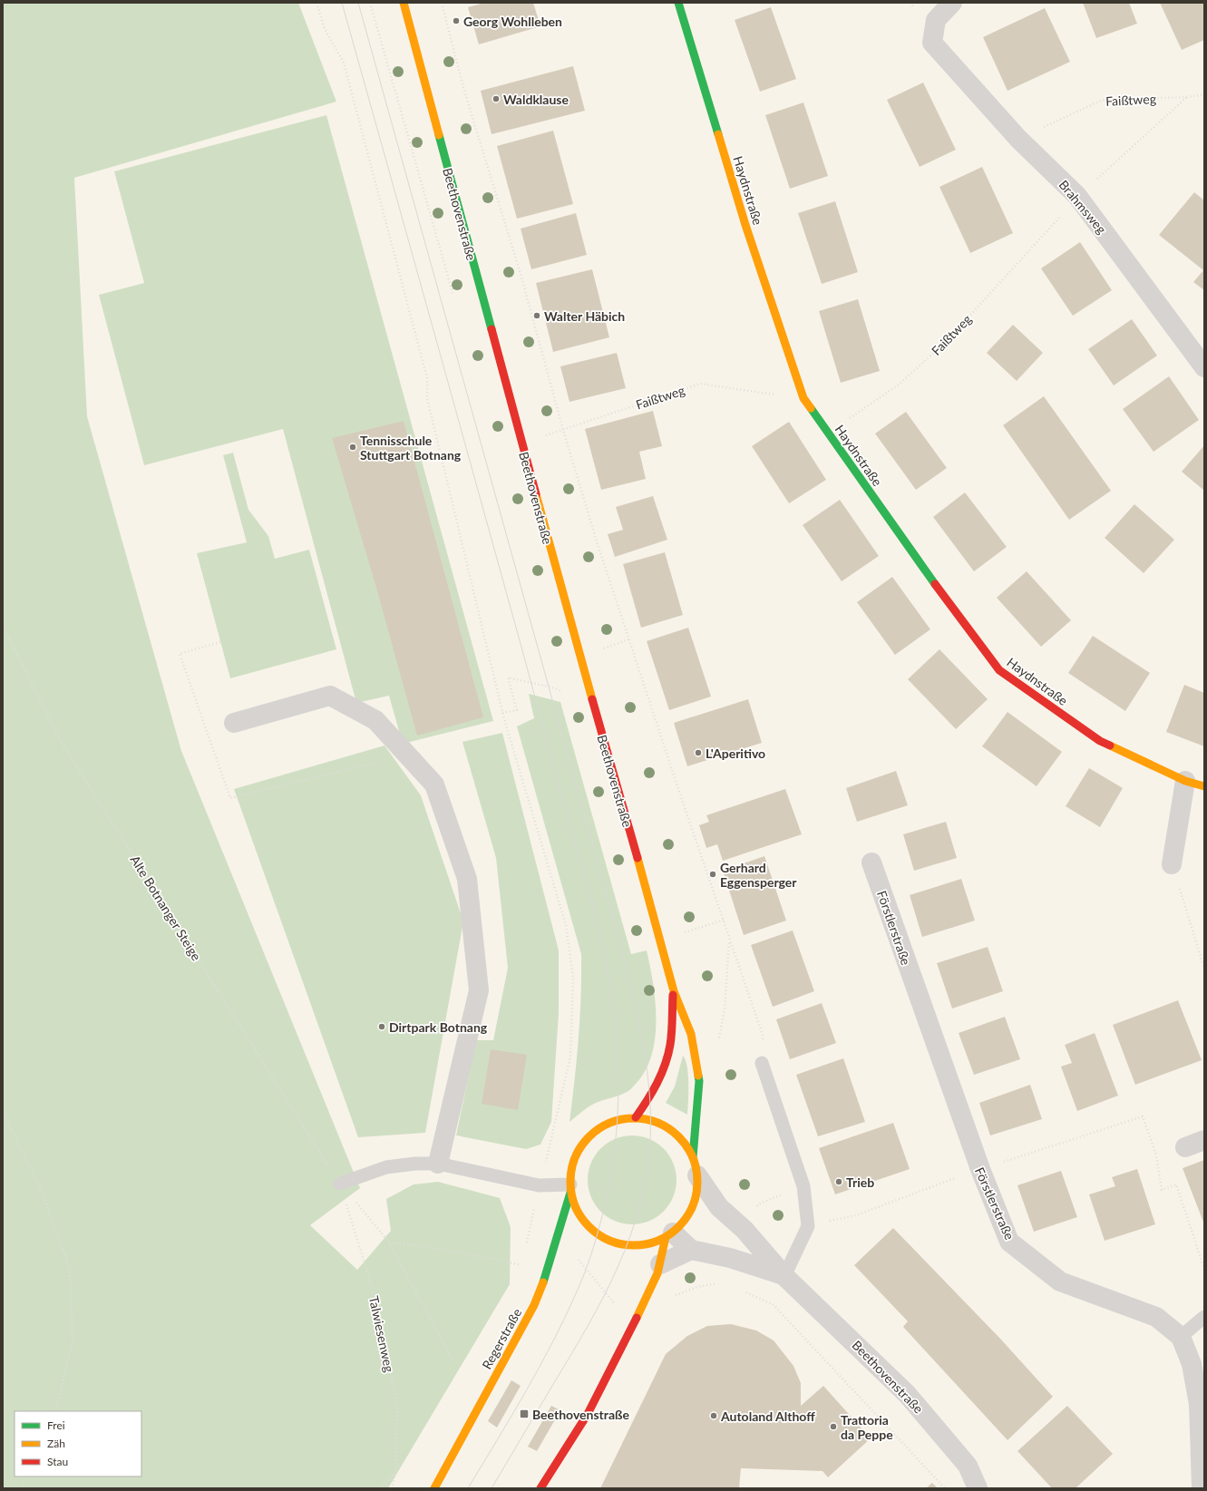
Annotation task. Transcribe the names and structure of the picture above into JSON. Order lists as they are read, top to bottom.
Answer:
{
  "streets": {
    "main road": ["Haydnstraße", "Beethovenstraße", "Regerstraße"],
    "street": ["Brahmsweg", "Förstlerstraße"],
    "path": ["Faißtweg", "Alte Botnanger Steige", "Talwiesenweg"]
  },
  "crossings": [
    ["Faißtweg", "Haydnstraße"],
    ["Faißtweg", "Brahmsweg"],
    ["Beethovenstraße", "Regerstraße"],
    ["Alte Botnanger Steige", "Talwiesenweg"]
  ],
  "places": {
    "other": [
      "Georg Wohlleben",
      "Waldklause",
      "Walter Häbich",
      "Tennisschule Stuttgart Botnang",
      "L'Aperitivo",
      "Gerhard Eggensperger",
      "Dirtpark Botnang",
      "Trieb",
      "Autoland Althoff",
      "Trattoria da Peppe"
    ],
    "transit": ["Beethovenstraße"]
  },
  "legend": ["Frei", "Zäh", "Stau"]
}
